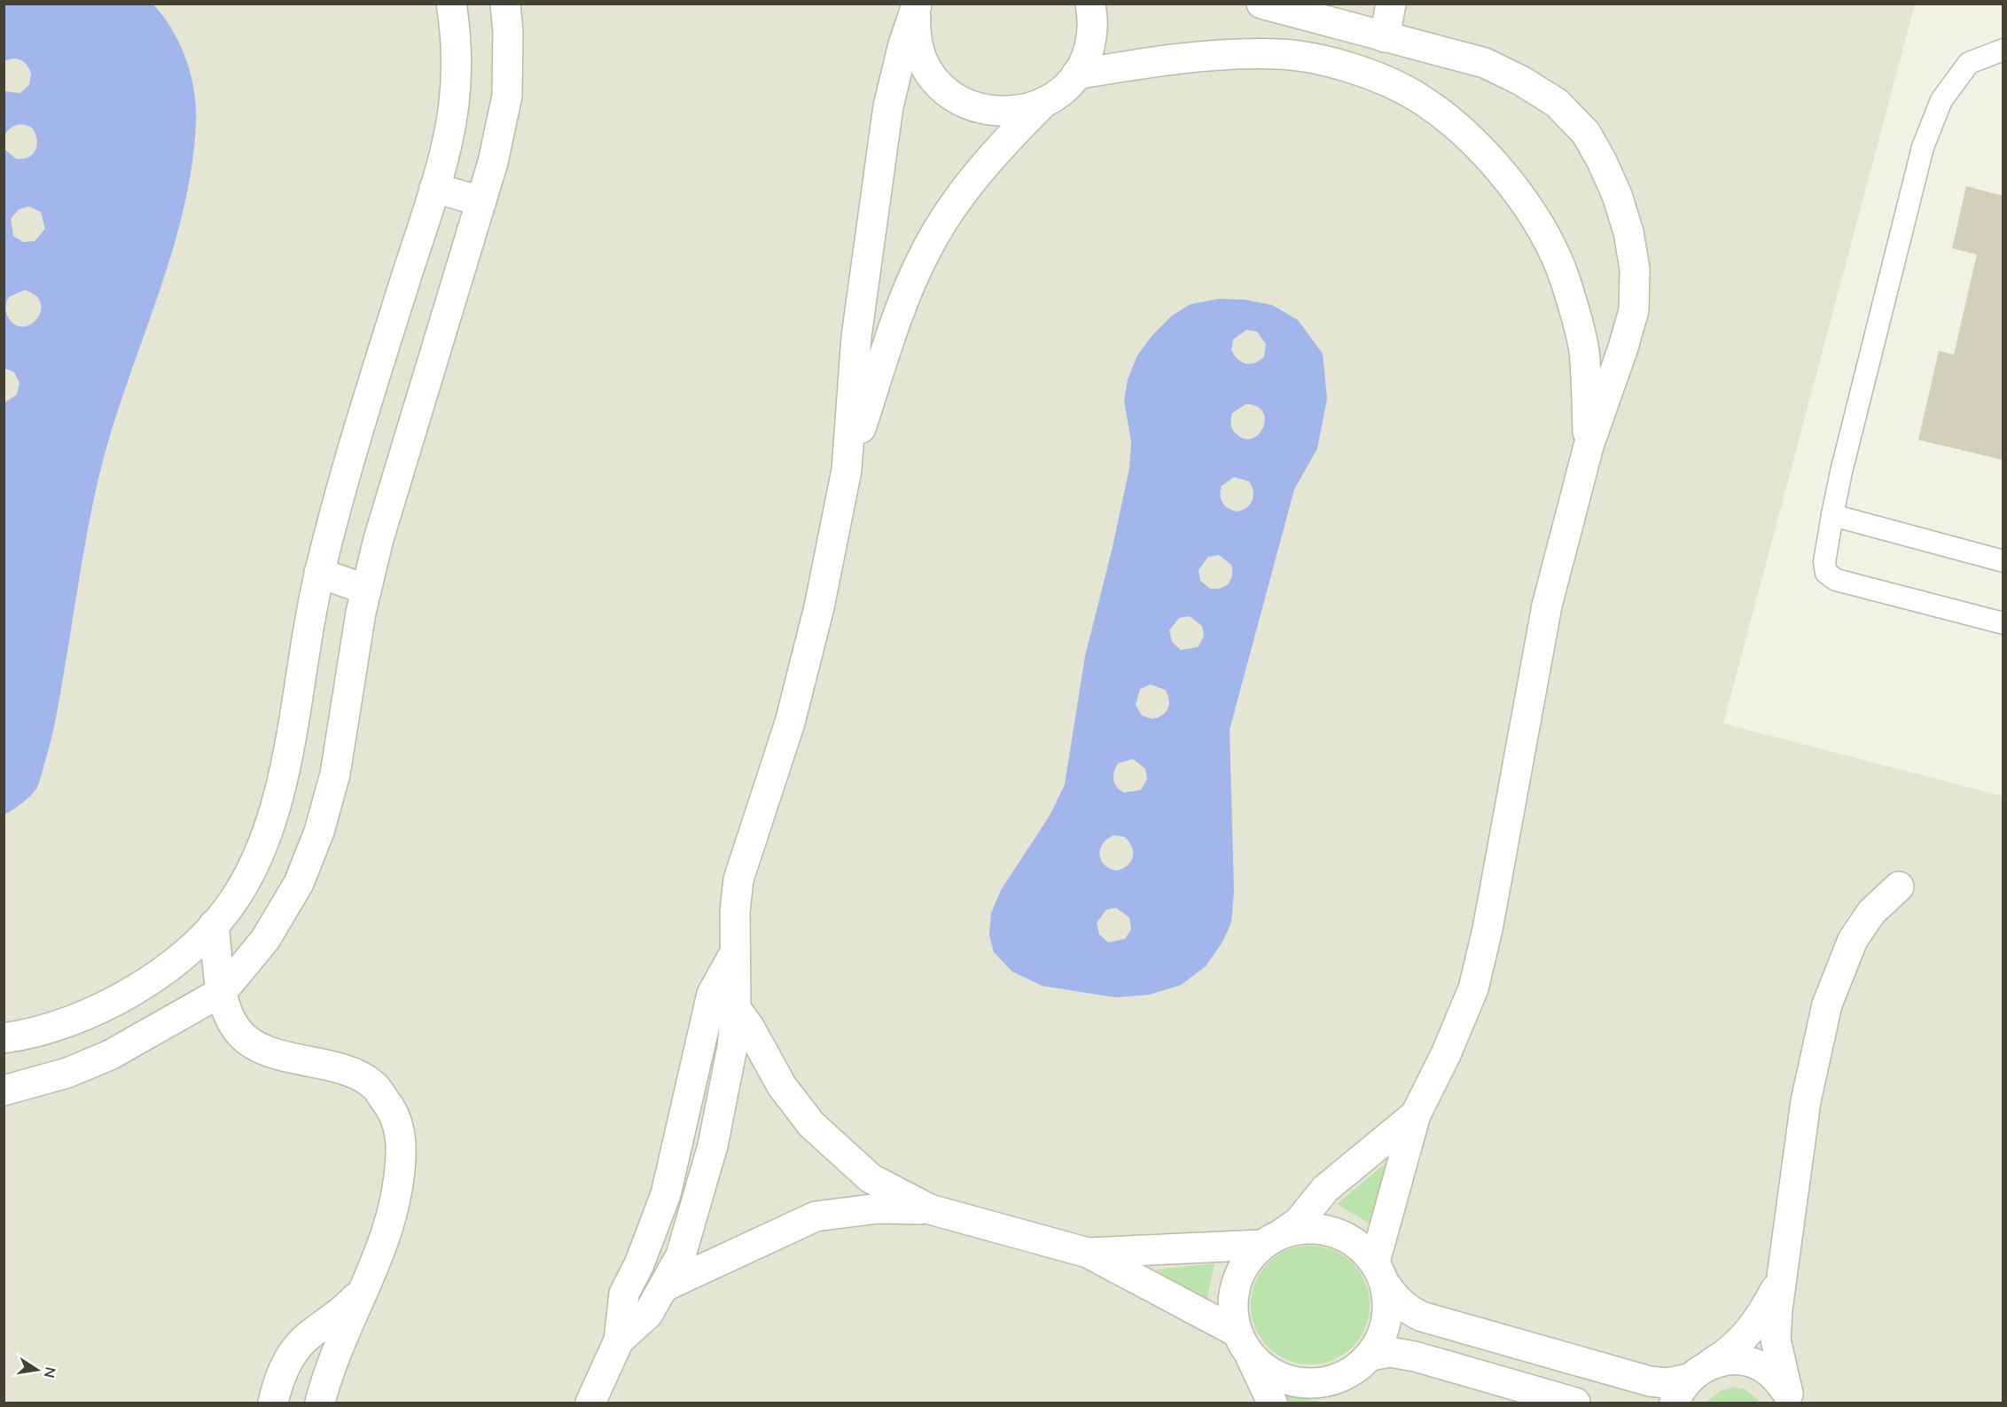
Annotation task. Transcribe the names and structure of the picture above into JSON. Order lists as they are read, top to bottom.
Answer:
{
  "north": "right"
}
